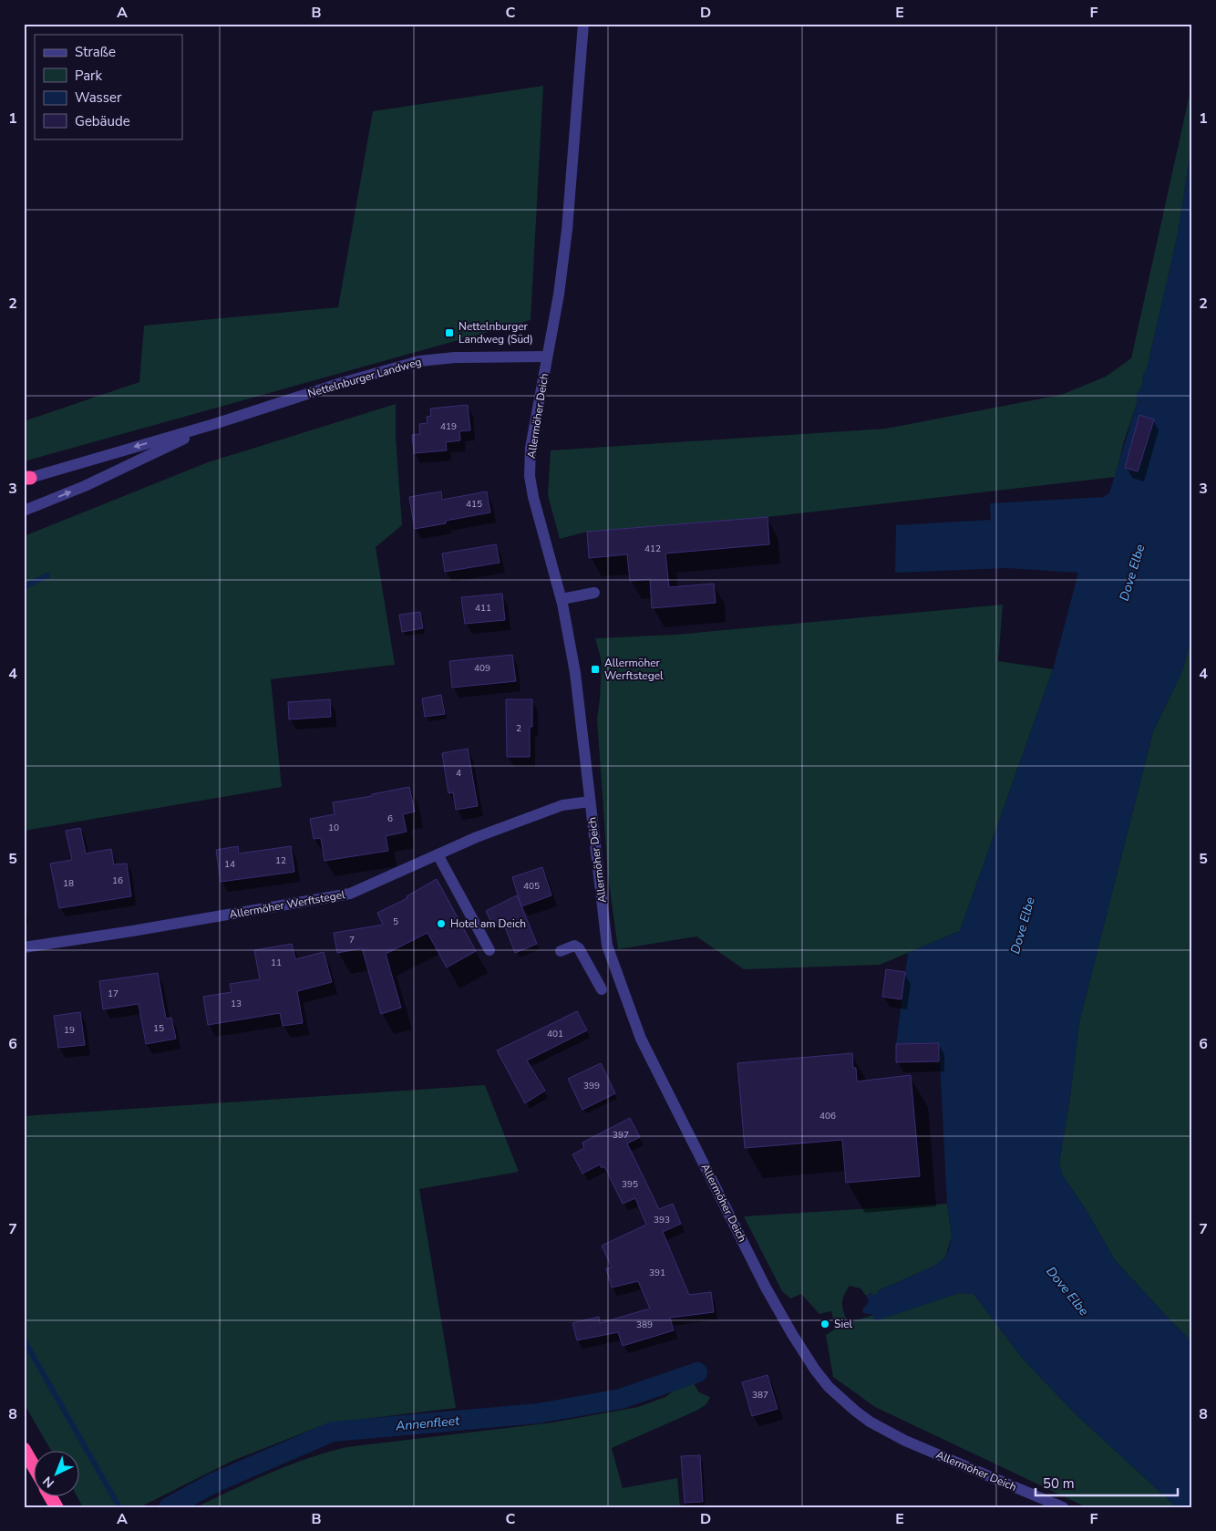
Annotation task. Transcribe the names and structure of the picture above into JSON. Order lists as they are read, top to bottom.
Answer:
{
  "streets": {
    "street": ["Nettelnburger Landweg", "Allermöher Deich", "Allermöher Werftstegel"]
  },
  "crossings": [
    ["Nettelnburger Landweg", "Allermöher Deich"],
    ["Allermöher Deich", "Allermöher Werftstegel"]
  ],
  "water": ["Dove Elbe", "Annenfleet"],
  "places": {
    "transit": ["Nettelnburger Landweg (Süd)", "Allermöher Werftstegel"],
    "other": ["Hotel am Deich", "Siel"]
  },
  "house_numbers": [
    "419",
    "415",
    "412",
    "411",
    "409",
    "2",
    "4",
    "6",
    "10",
    "12",
    "14",
    "16",
    "18",
    "405",
    "5",
    "7",
    "11",
    "17",
    "13",
    "15",
    "19",
    "401",
    "399",
    "406",
    "397",
    "395",
    "393",
    "391",
    "389",
    "387"
  ],
  "legend": [
    "Straße",
    "Park",
    "Wasser",
    "Gebäude"
  ],
  "scale_bar": "50 m",
  "north": "bottom left",
  "grid": {
    "columns": [
      "A",
      "B",
      "C",
      "D",
      "E",
      "F"
    ],
    "rows": [
      "1",
      "2",
      "3",
      "4",
      "5",
      "6",
      "7",
      "8"
    ]
  }
}
